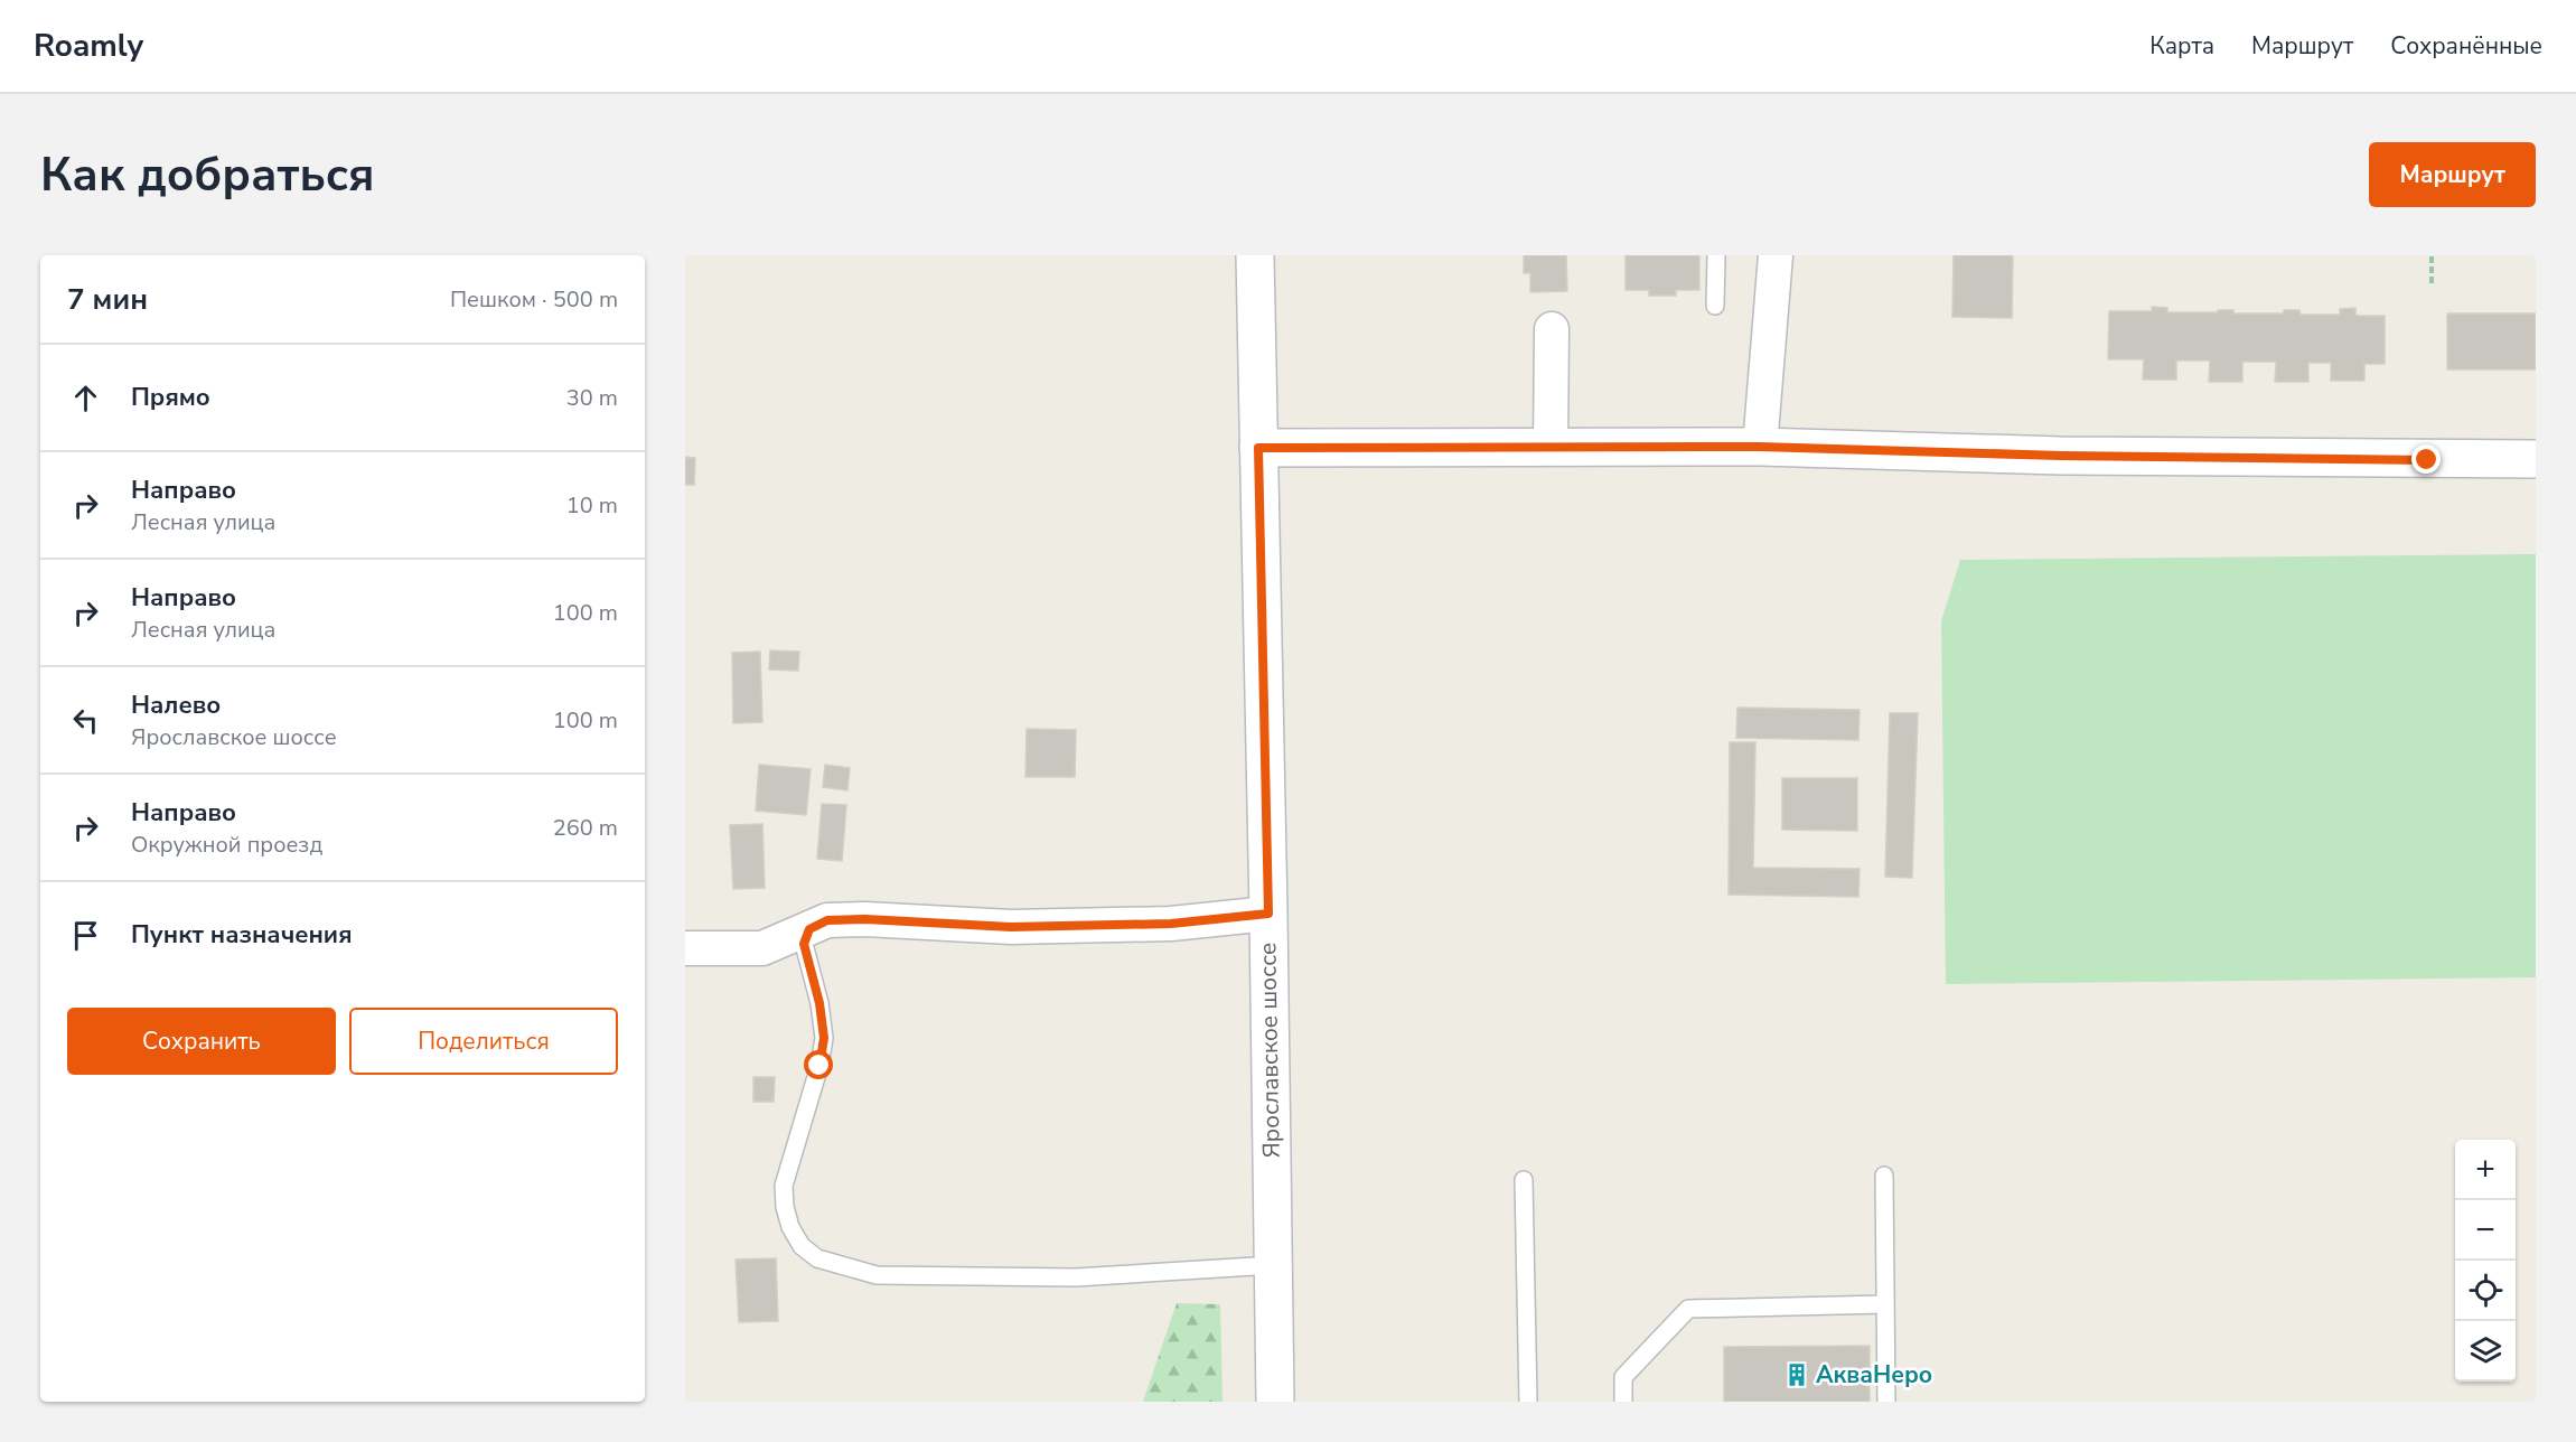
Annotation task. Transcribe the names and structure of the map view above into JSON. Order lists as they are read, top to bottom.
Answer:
{
  "streets": {
    "street": ["Ярославское шоссе"]
  },
  "places": {
    "building": ["АкваНеро"]
  },
  "page": {
    "header": "Roamly",
    "nav": ["Карта", "Маршрут", "Сохранённые"],
    "buttons": [
      "Маршрут",
      ["Сохранить", "Поделиться"]
    ],
    "title": "Как добраться",
    "heading": ["7 мин", "Пешком · 500 m"],
    "list": [
      ["Прямо", "30 m"],
      ["Направо", "Лесная улица", "10 m"],
      ["Направо", "Лесная улица", "100 m"],
      ["Налево", "Ярославское шоссе", "100 m"],
      ["Направо", "Окружной проезд", "260 m"],
      "Пункт назначения"
    ],
    "map_buttons": ["+", "−"]
  }
}
